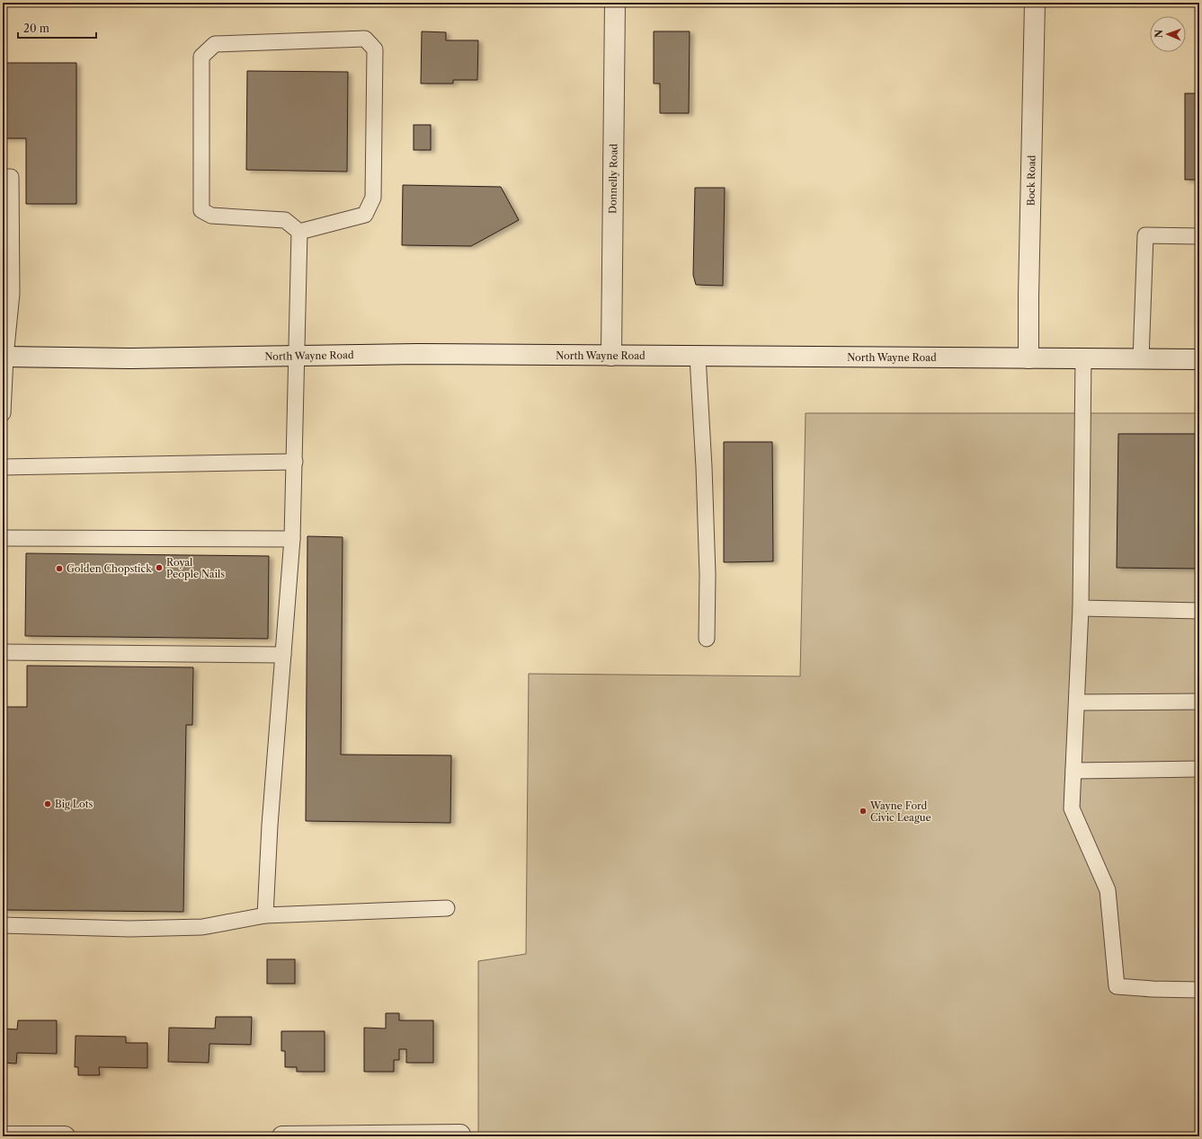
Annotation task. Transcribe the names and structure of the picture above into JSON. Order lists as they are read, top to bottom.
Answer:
{
  "streets": {
    "main road": ["Donnelly Road", "Bock Road", "North Wayne Road"]
  },
  "crossings": [
    ["Donnelly Road", "North Wayne Road"],
    ["Bock Road", "North Wayne Road"]
  ],
  "places": [
    "Royal People Nails",
    "Golden Chopstick",
    "Big Lots",
    "Wayne Ford Civic League"
  ],
  "scale_bar": "20 m",
  "north": "left"
}
